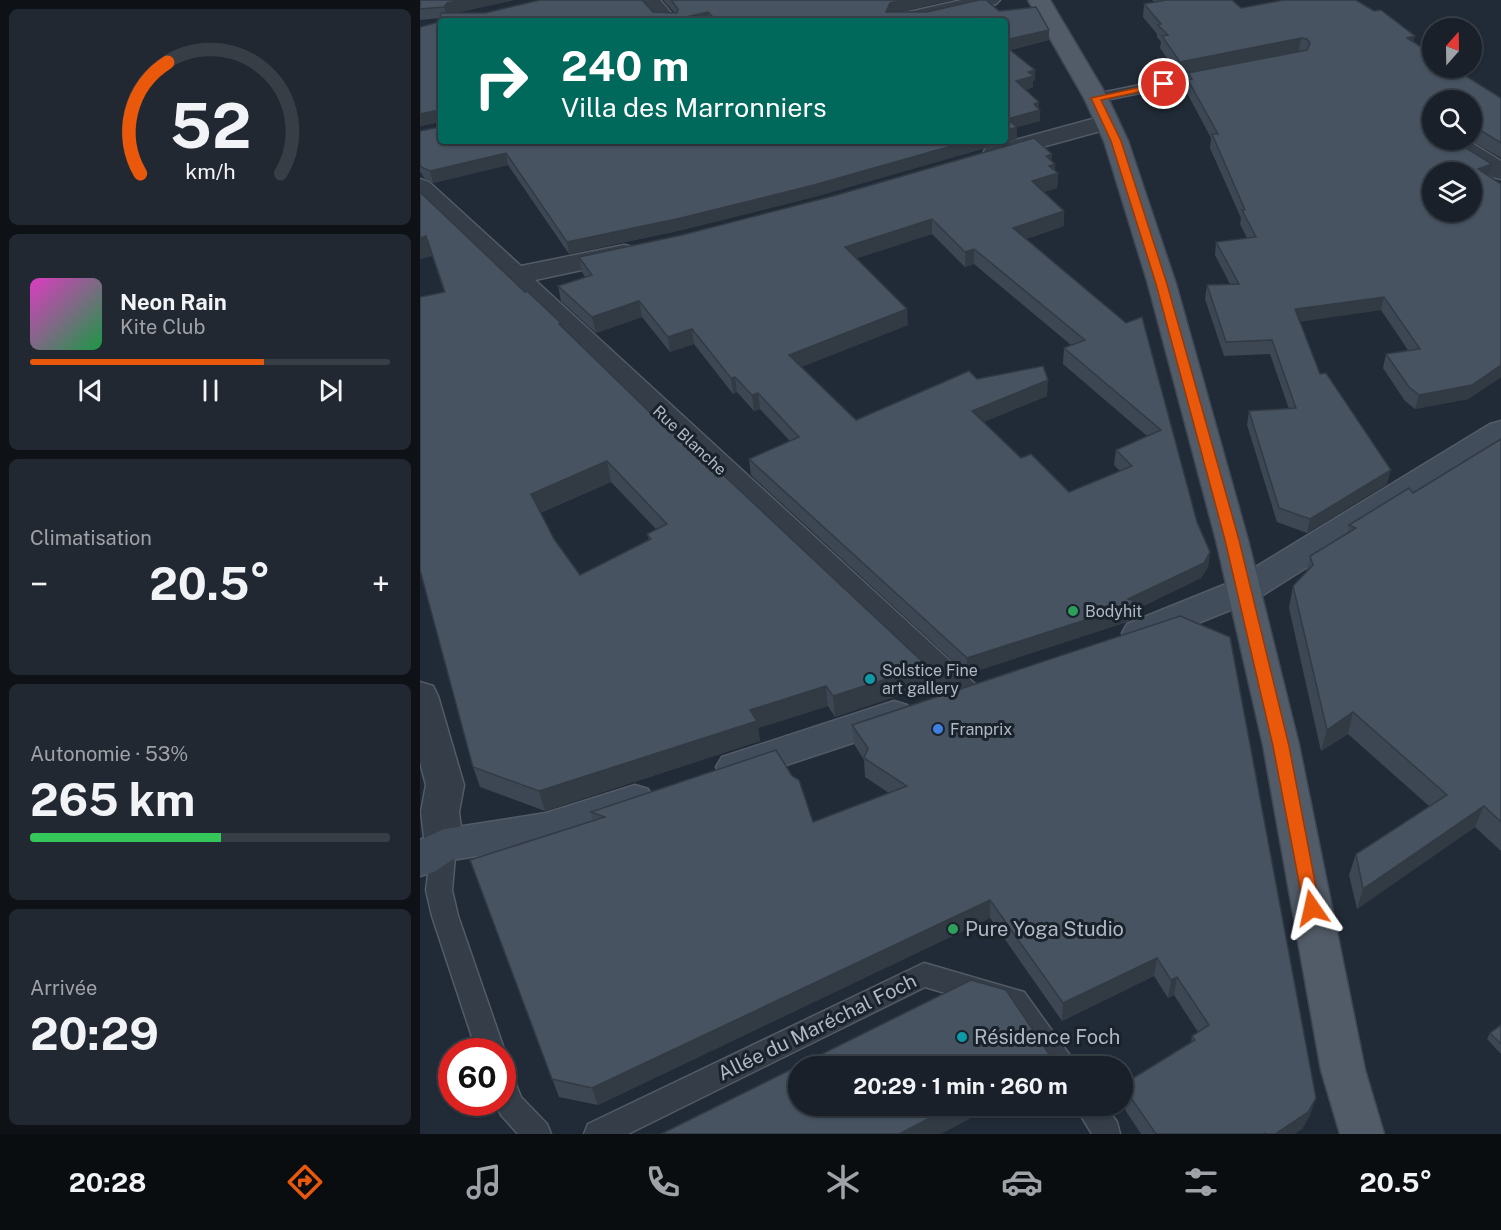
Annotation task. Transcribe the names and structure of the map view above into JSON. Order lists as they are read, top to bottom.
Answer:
{
  "streets": {
    "street": ["Rue Blanche"],
    "lane": ["Allée du Maréchal Foch"]
  },
  "places": [
    "Bodyhit",
    "Solstice Fine art gallery",
    "Franprix",
    "Pure Yoga Studio",
    "Résidence Foch"
  ],
  "north": "top",
  "page": {
    "turn": ["240 m", "Villa des Marronniers"],
    "song": ["Neon Rain", "Kite Club"],
    "tile": [
      "Climatisation",
      ["Autonomie · 53%", "265 km"],
      ["Arrivée", "20:29"]
    ],
    "heat": ["−", "20.5°", "+"],
    "limit": "60",
    "trip": "20:29 · 1 min · 260 m",
    "tabs": ["20:28", "20.5°"],
    "gauge": ["52", "km/h"]
  }
}
